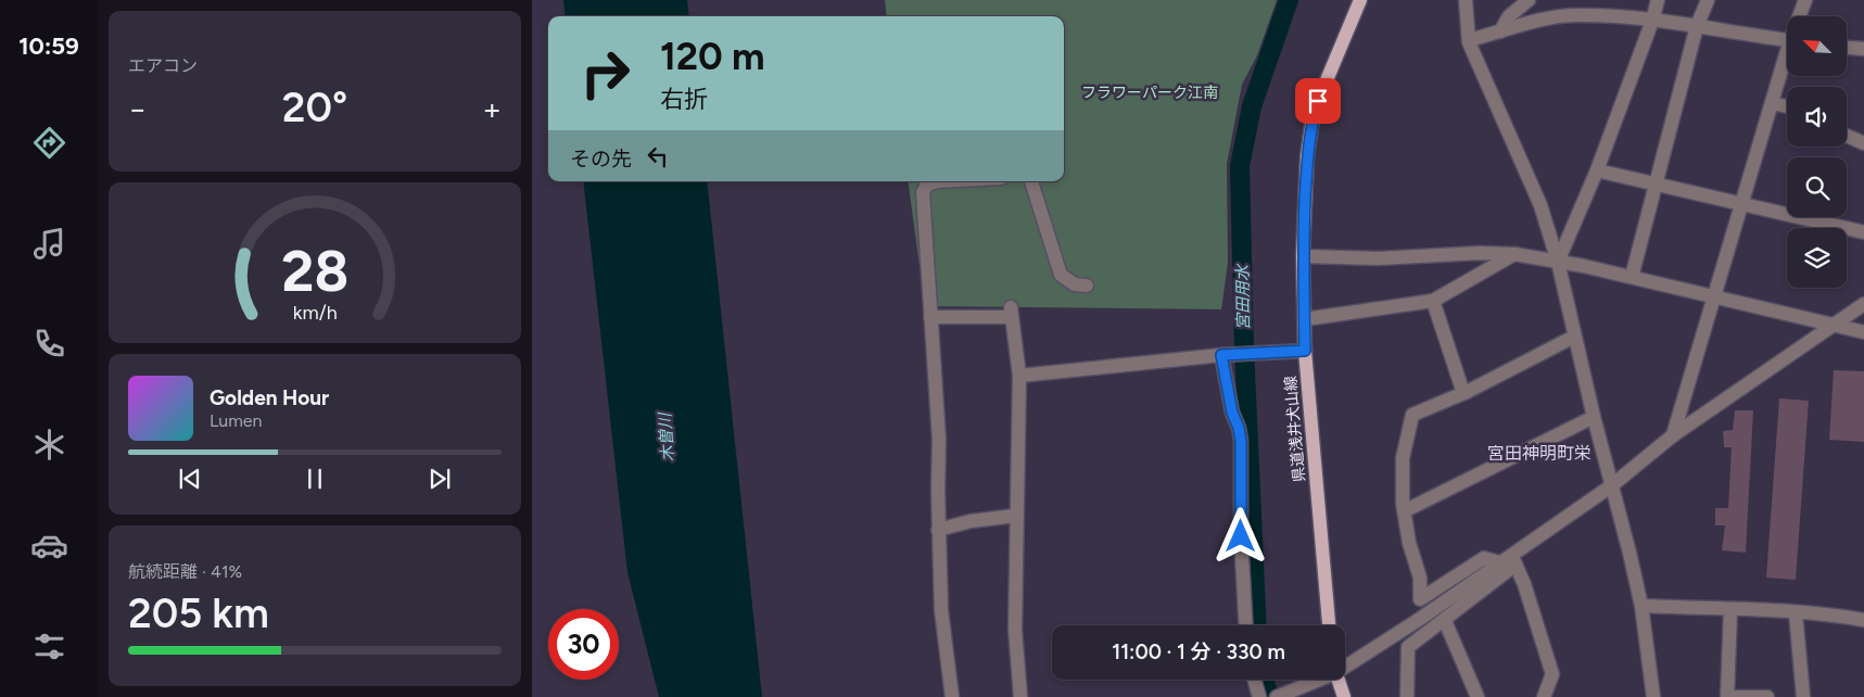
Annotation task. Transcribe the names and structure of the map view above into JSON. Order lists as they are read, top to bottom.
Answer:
{
  "streets": {
    "main road": ["県道浅井犬山線"]
  },
  "districts": ["宮田神明町栄"],
  "water": ["宮田用水", "木曽川"],
  "parks": ["フラワーパーク江南"],
  "north": "top left",
  "page": {
    "tabs": "10:59",
    "tile": [
      "エアコン",
      ["航続距離 · 41%", "205 km"]
    ],
    "turn": ["120 m", "右折"],
    "heat": ["−", "20°", "+"],
    "then": "その先",
    "song": ["Golden Hour", "Lumen"],
    "limit": "30",
    "trip": "11:00 · 1 分 · 330 m",
    "gauge": ["28", "km/h"]
  }
}
